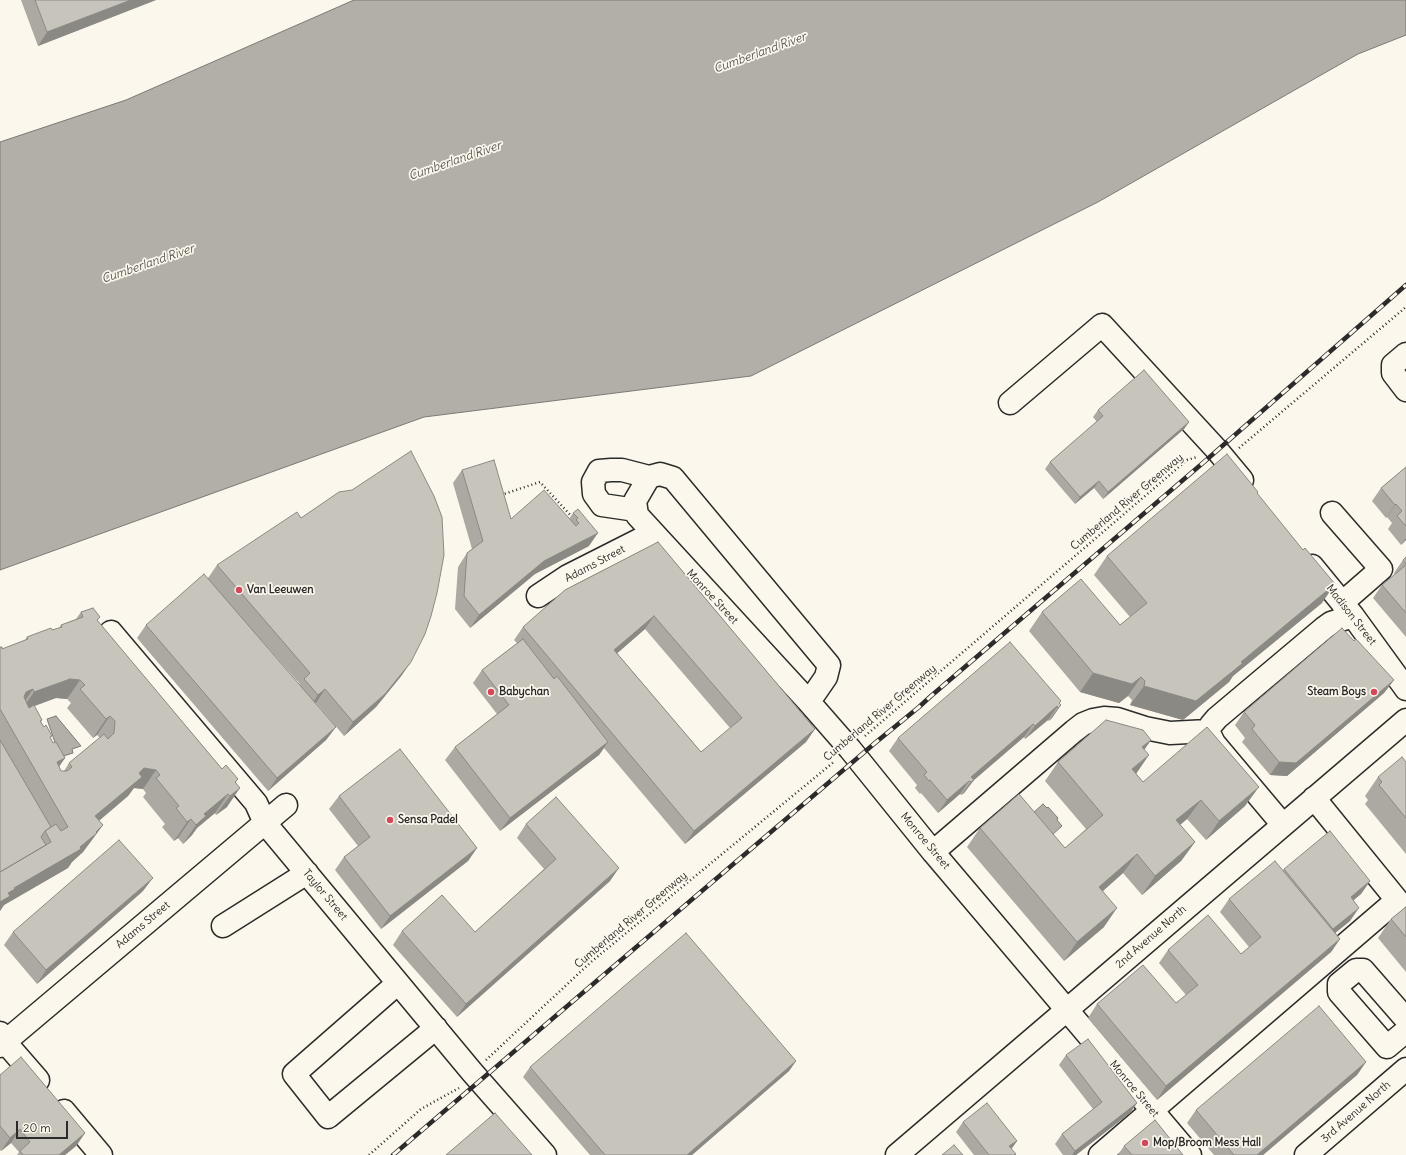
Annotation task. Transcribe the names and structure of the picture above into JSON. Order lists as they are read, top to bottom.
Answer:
{
  "streets": {
    "street": [
      "Adams Street",
      "Monroe Street",
      "Madison Street",
      "Taylor Street",
      "2nd Avenue North",
      "3rd Avenue North"
    ],
    "path": ["Cumberland River Greenway"]
  },
  "crossings": [
    ["Cumberland River Greenway", "Monroe Street"],
    ["Cumberland River Greenway", "Taylor Street"],
    ["Adams Street", "Monroe Street"],
    ["Adams Street", "Taylor Street"],
    ["Monroe Street", "2nd Avenue North"]
  ],
  "water": ["Cumberland River"],
  "places": [
    "Van Leeuwen",
    "Babychan",
    "Steam Boys",
    "Sensa Padel",
    "Mop/Broom Mess Hall"
  ],
  "scale_bar": "20 m"
}
